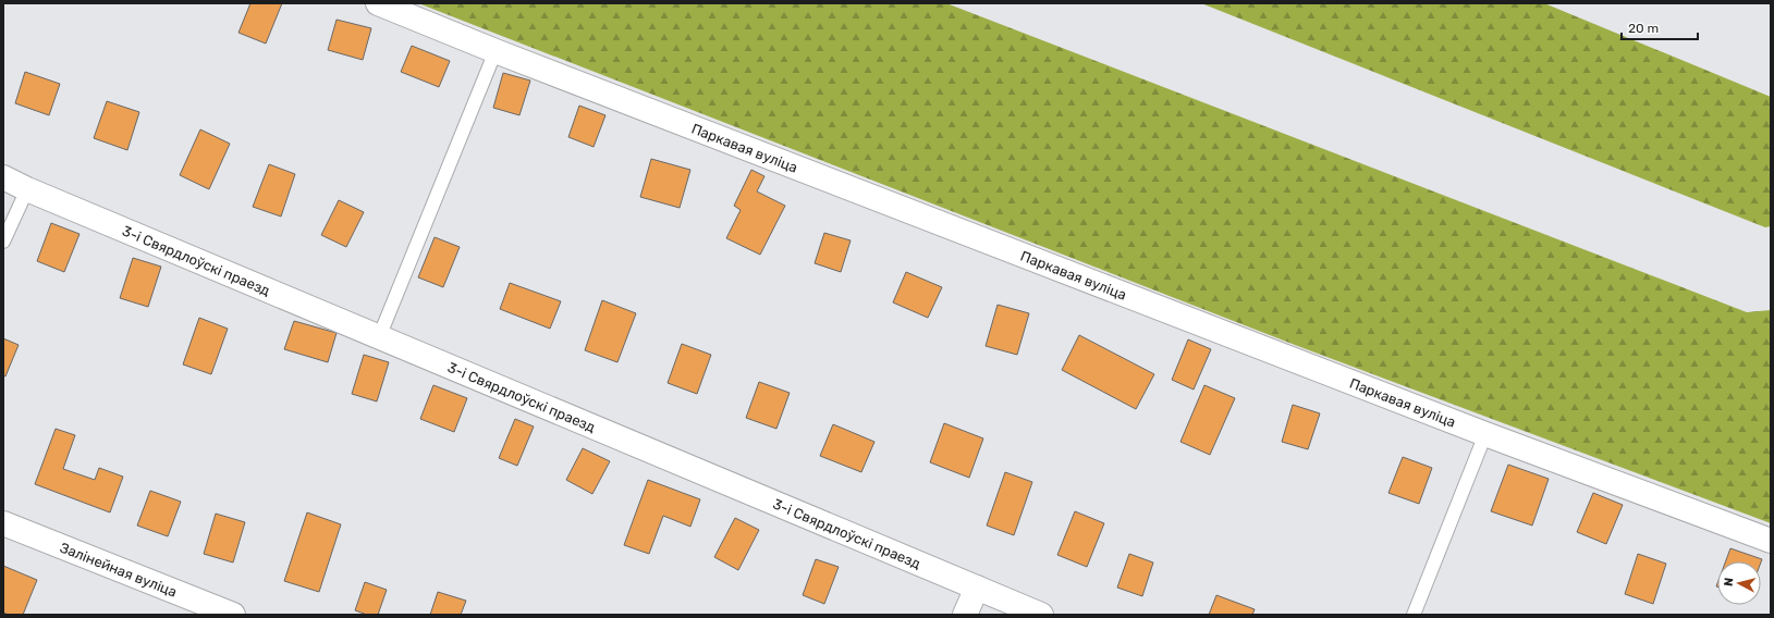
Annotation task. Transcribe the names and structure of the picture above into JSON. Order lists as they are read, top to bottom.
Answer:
{
  "streets": {
    "street": ["Паркавая вуліца", "3-і Свярдлоўскі праезд", "Залінейная вуліца"]
  },
  "scale_bar": "20 m",
  "north": "left"
}
